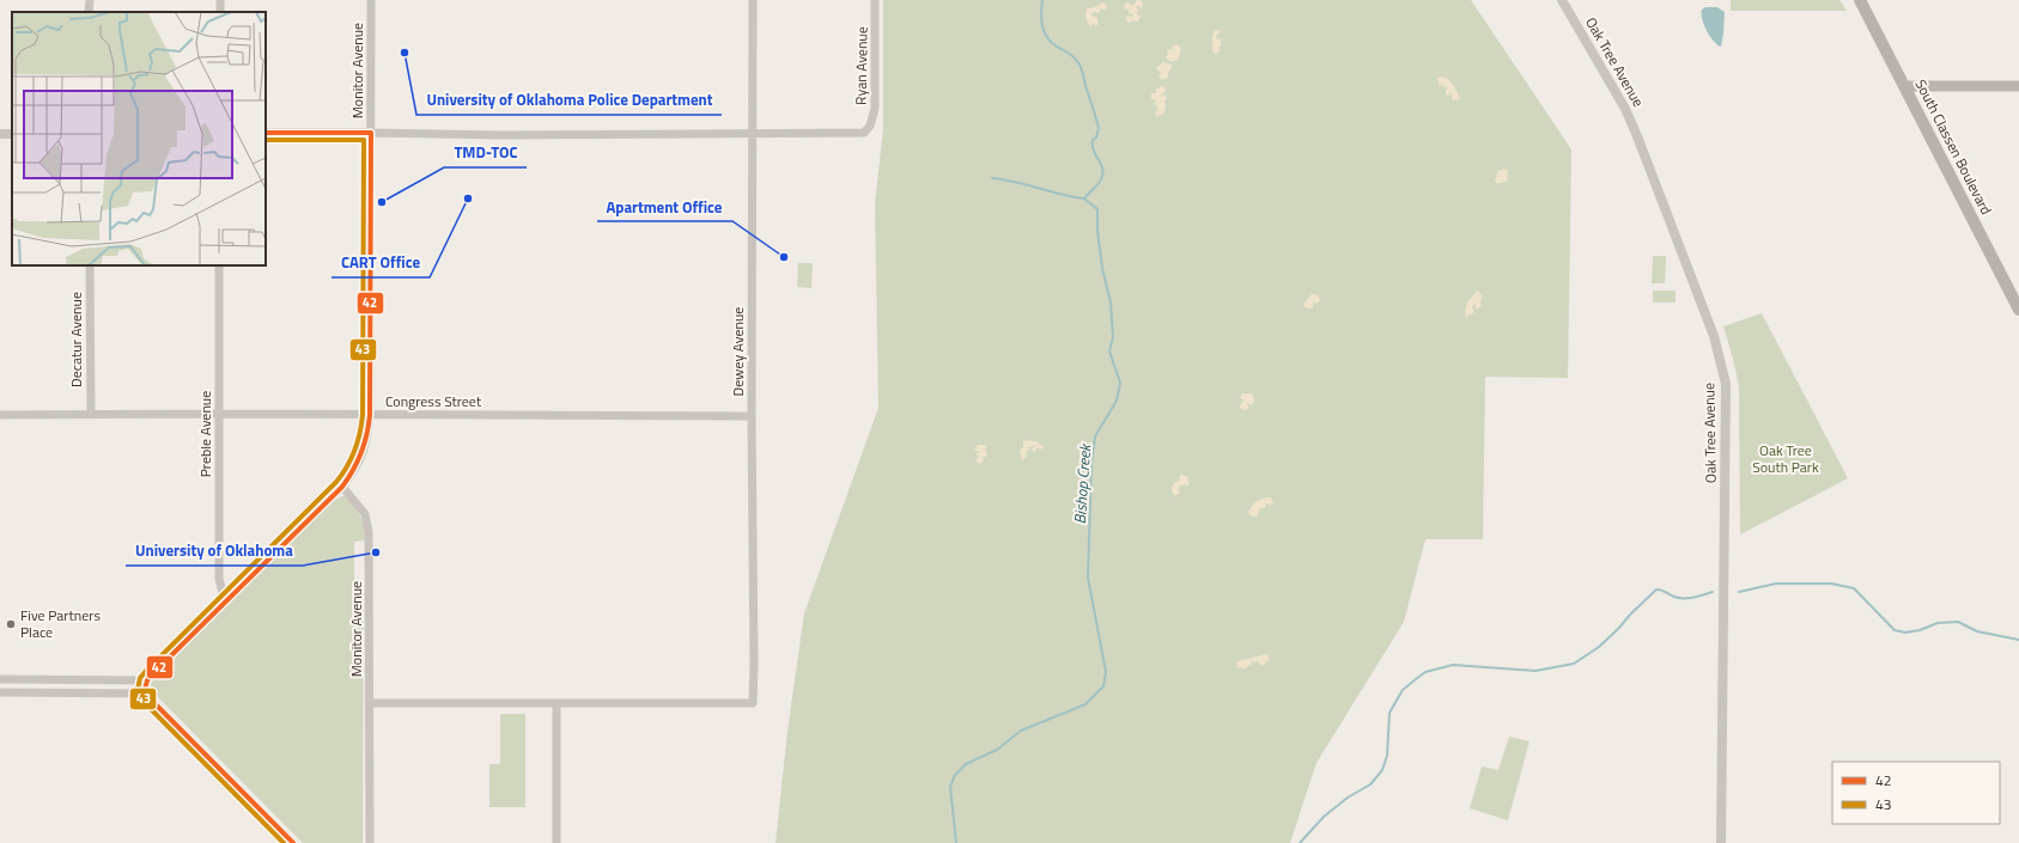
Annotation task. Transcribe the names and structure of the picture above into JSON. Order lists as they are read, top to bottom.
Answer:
{
  "streets": {
    "main road": ["South Classen Boulevard"],
    "street": [
      "Oak Tree Avenue",
      "Ryan Avenue",
      "Monitor Avenue",
      "Decatur Avenue",
      "Dewey Avenue",
      "Congress Street",
      "Preble Avenue"
    ]
  },
  "crossings": [
    ["Ryan Avenue", "Dewey Avenue"],
    ["Monitor Avenue", "Congress Street"],
    ["Decatur Avenue", "Congress Street"],
    ["Dewey Avenue", "Congress Street"],
    ["Congress Street", "Preble Avenue"]
  ],
  "water": ["Bishop Creek"],
  "parks": ["Oak Tree South Park"],
  "places": [
    "University of Oklahoma Police Department",
    "CART Office",
    "TMD-TOC",
    "Apartment Office",
    "University of Oklahoma",
    "Five Partners Place"
  ],
  "lines": ["transit line 42", "transit line 43"],
  "legend": ["42", "43"]
}
